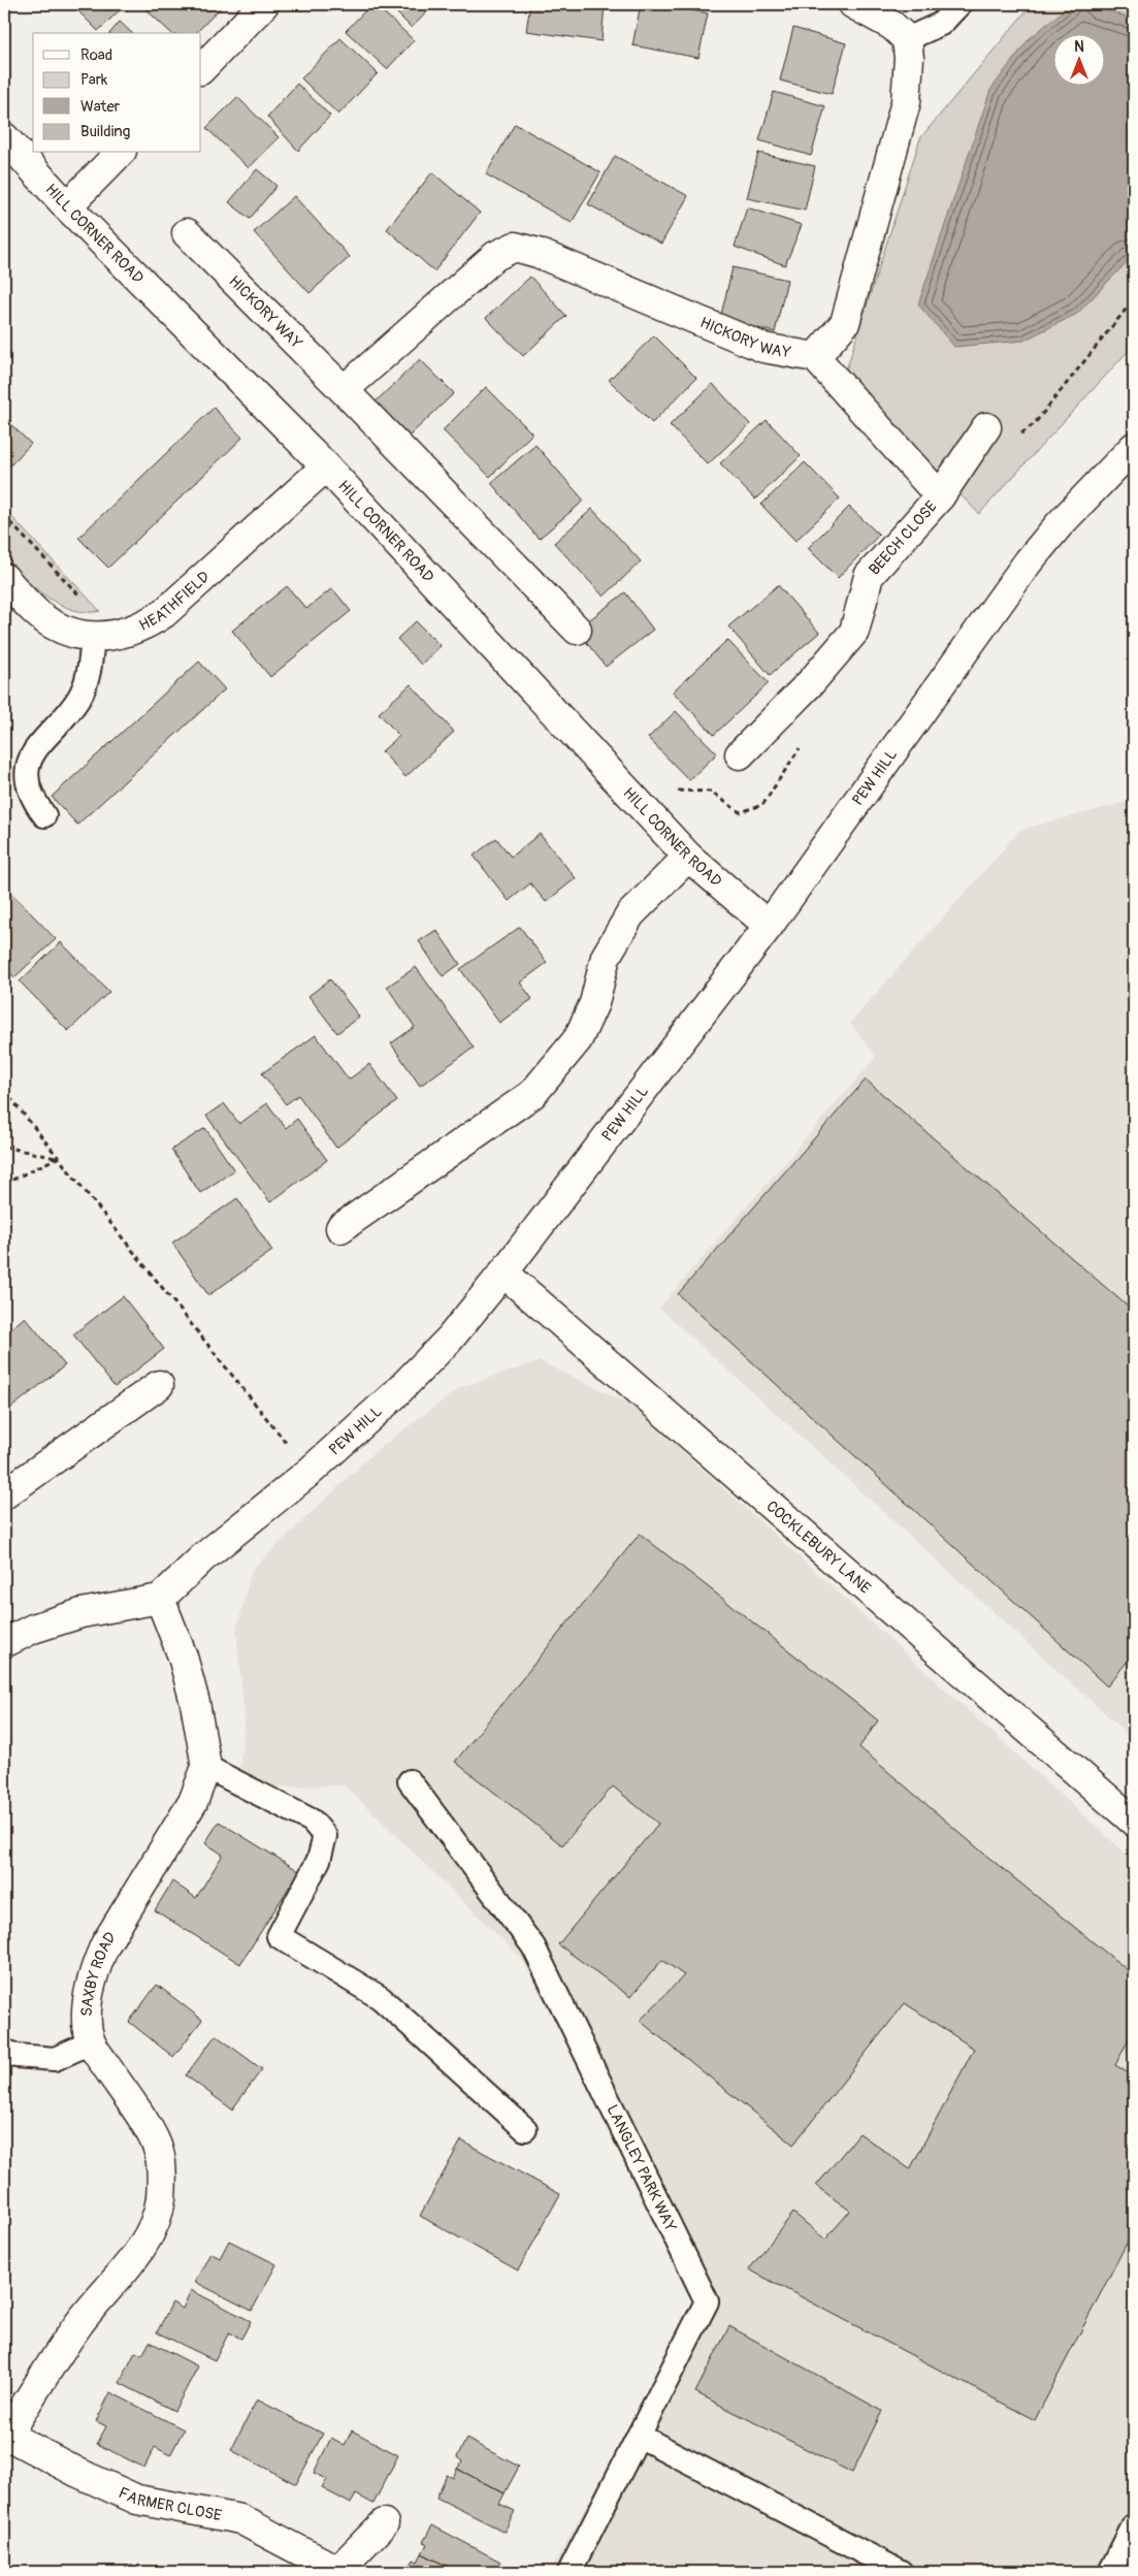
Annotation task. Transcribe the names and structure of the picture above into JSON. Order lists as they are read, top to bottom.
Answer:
{
  "streets": {
    "street": [
      "HILL CORNER ROAD",
      "HICKORY WAY",
      "BEECH CLOSE",
      "HEATHFIELD",
      "PEW HILL",
      "COCKLEBURY LANE",
      "SAXBY ROAD",
      "FARMER CLOSE"
    ],
    "lane": ["LANGLEY PARK WAY"]
  },
  "crossings": [
    ["HILL CORNER ROAD", "HEATHFIELD"],
    ["HILL CORNER ROAD", "PEW HILL"],
    ["HICKORY WAY", "BEECH CLOSE"],
    ["PEW HILL", "COCKLEBURY LANE"]
  ],
  "legend": [
    "Road",
    "Park",
    "Water",
    "Building"
  ],
  "north": "top"
}
